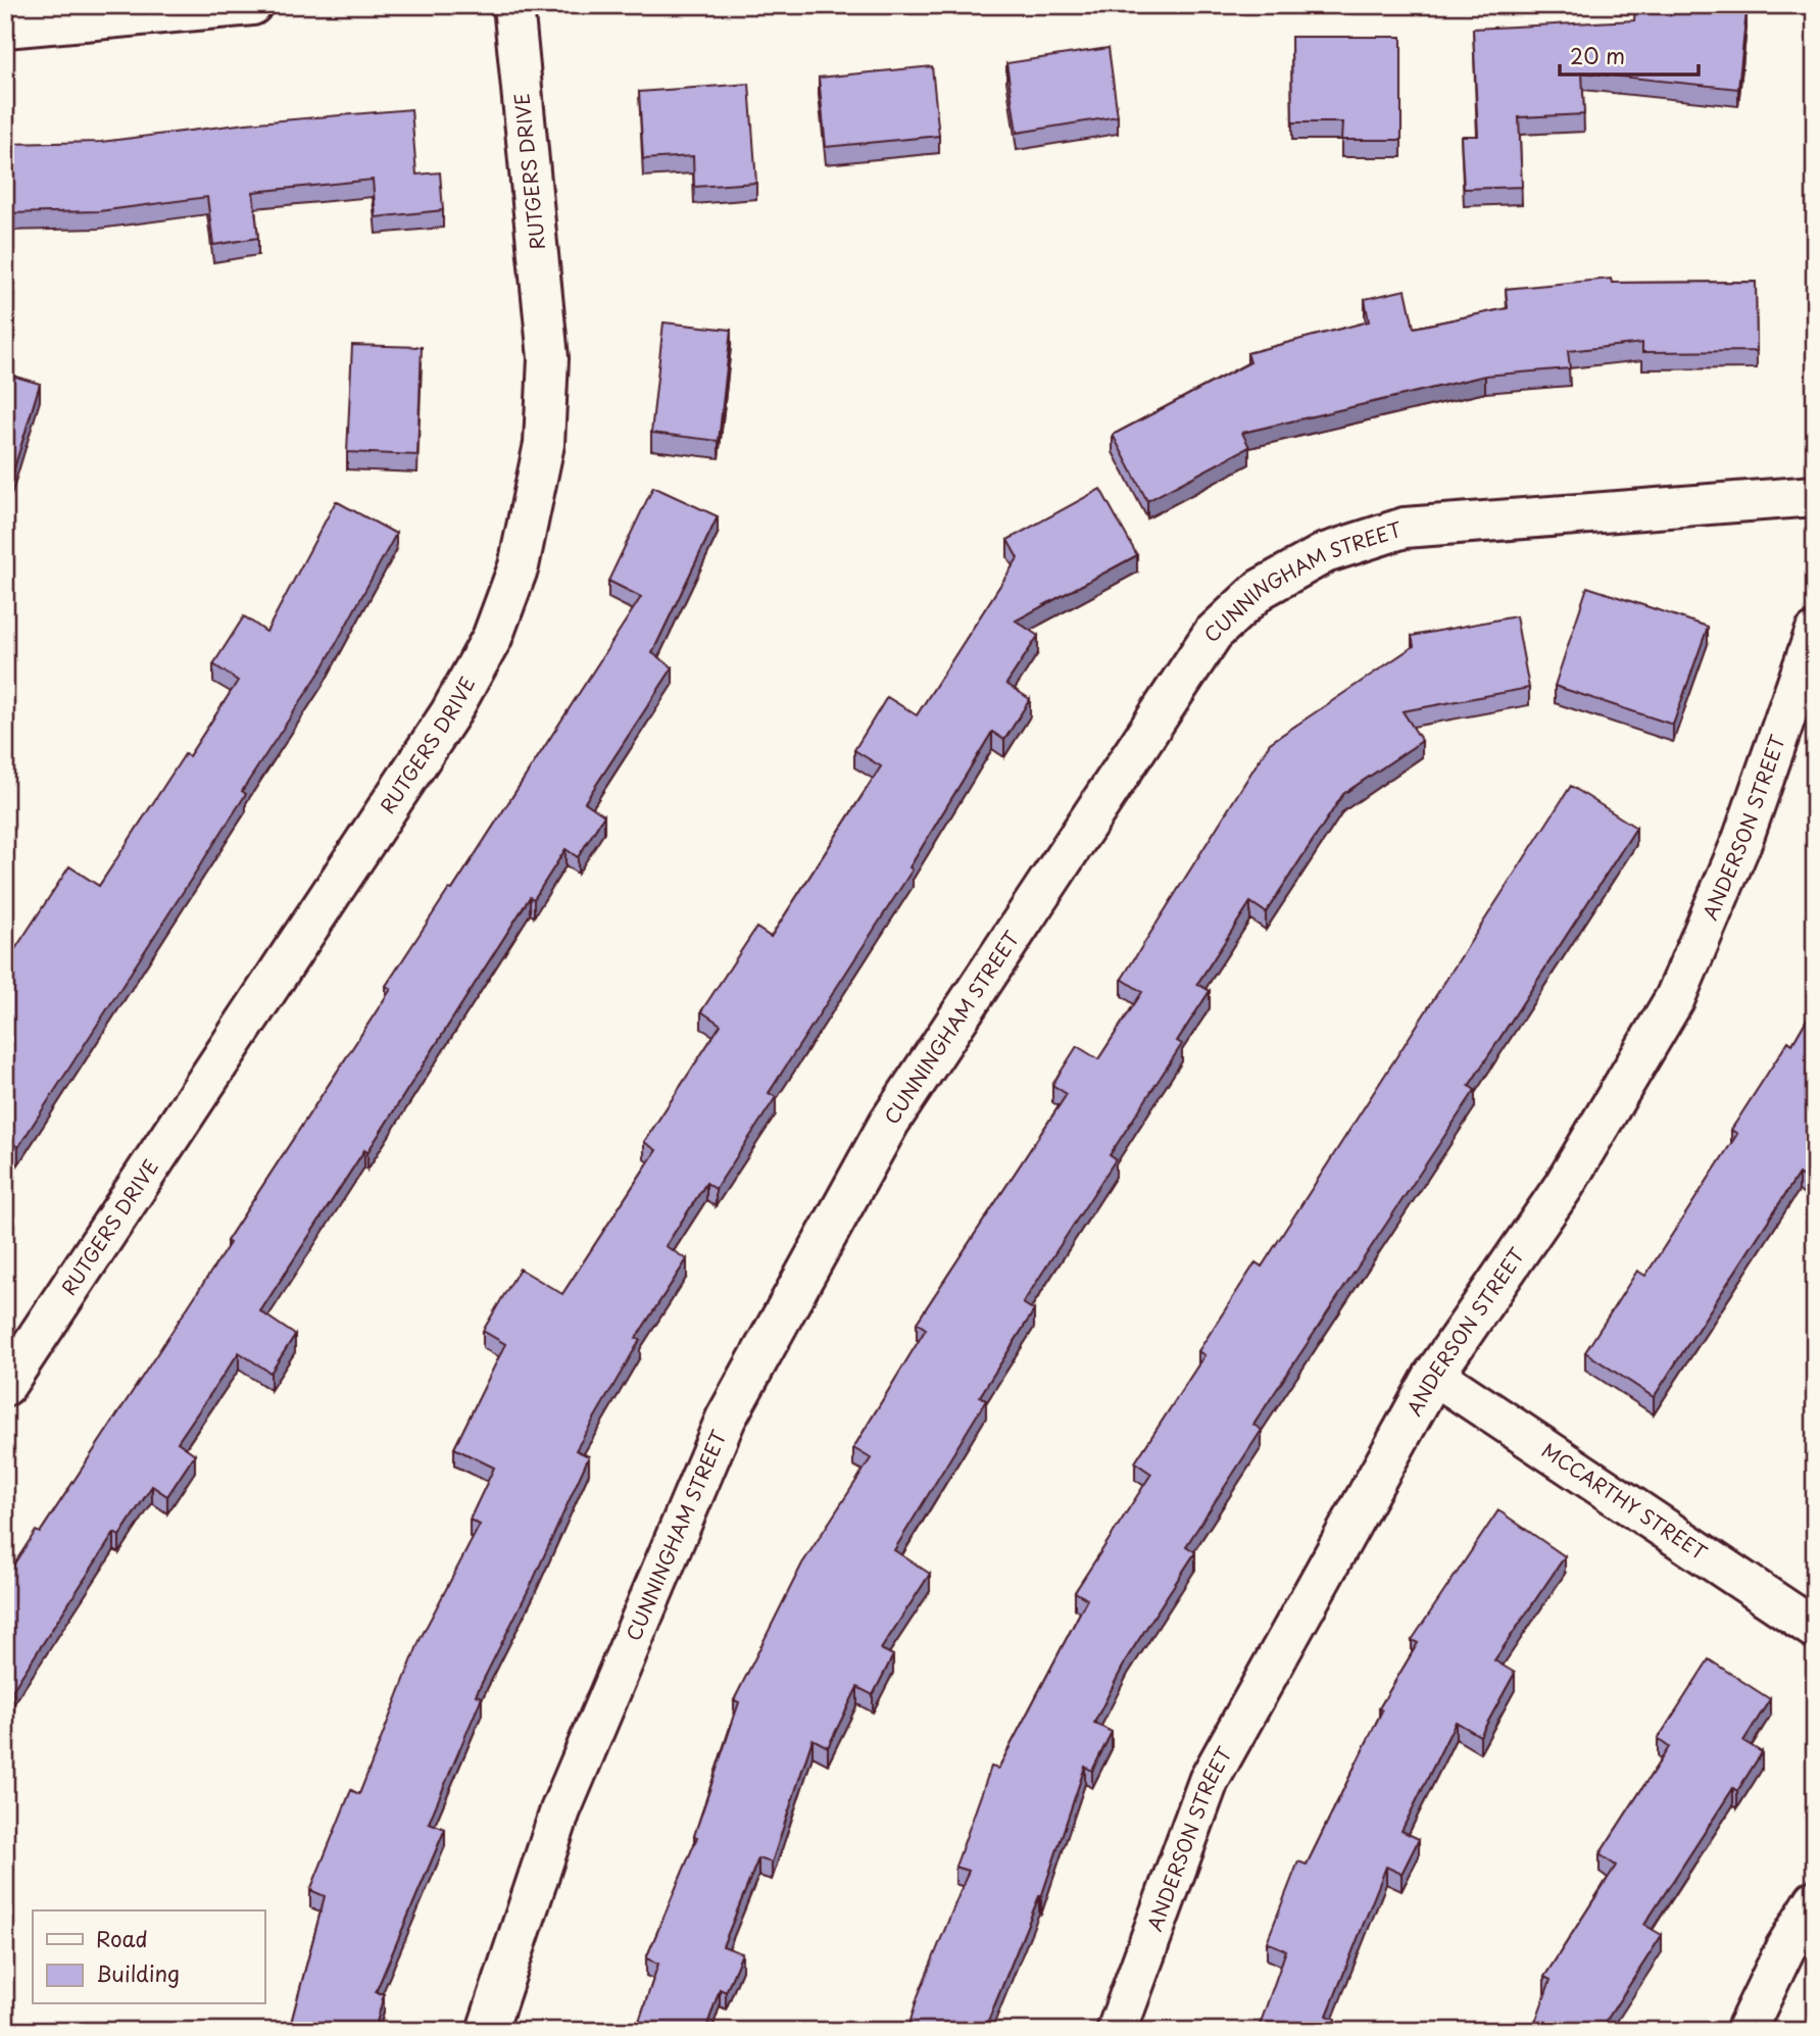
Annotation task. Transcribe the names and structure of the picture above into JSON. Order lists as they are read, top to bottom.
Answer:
{
  "streets": {
    "street": [
      "RUTGERS DRIVE",
      "CUNNINGHAM STREET",
      "ANDERSON STREET",
      "MCCARTHY STREET"
    ]
  },
  "crossings": [
    ["ANDERSON STREET", "MCCARTHY STREET"]
  ],
  "legend": ["Road", "Building"],
  "scale_bar": "20 m"
}
